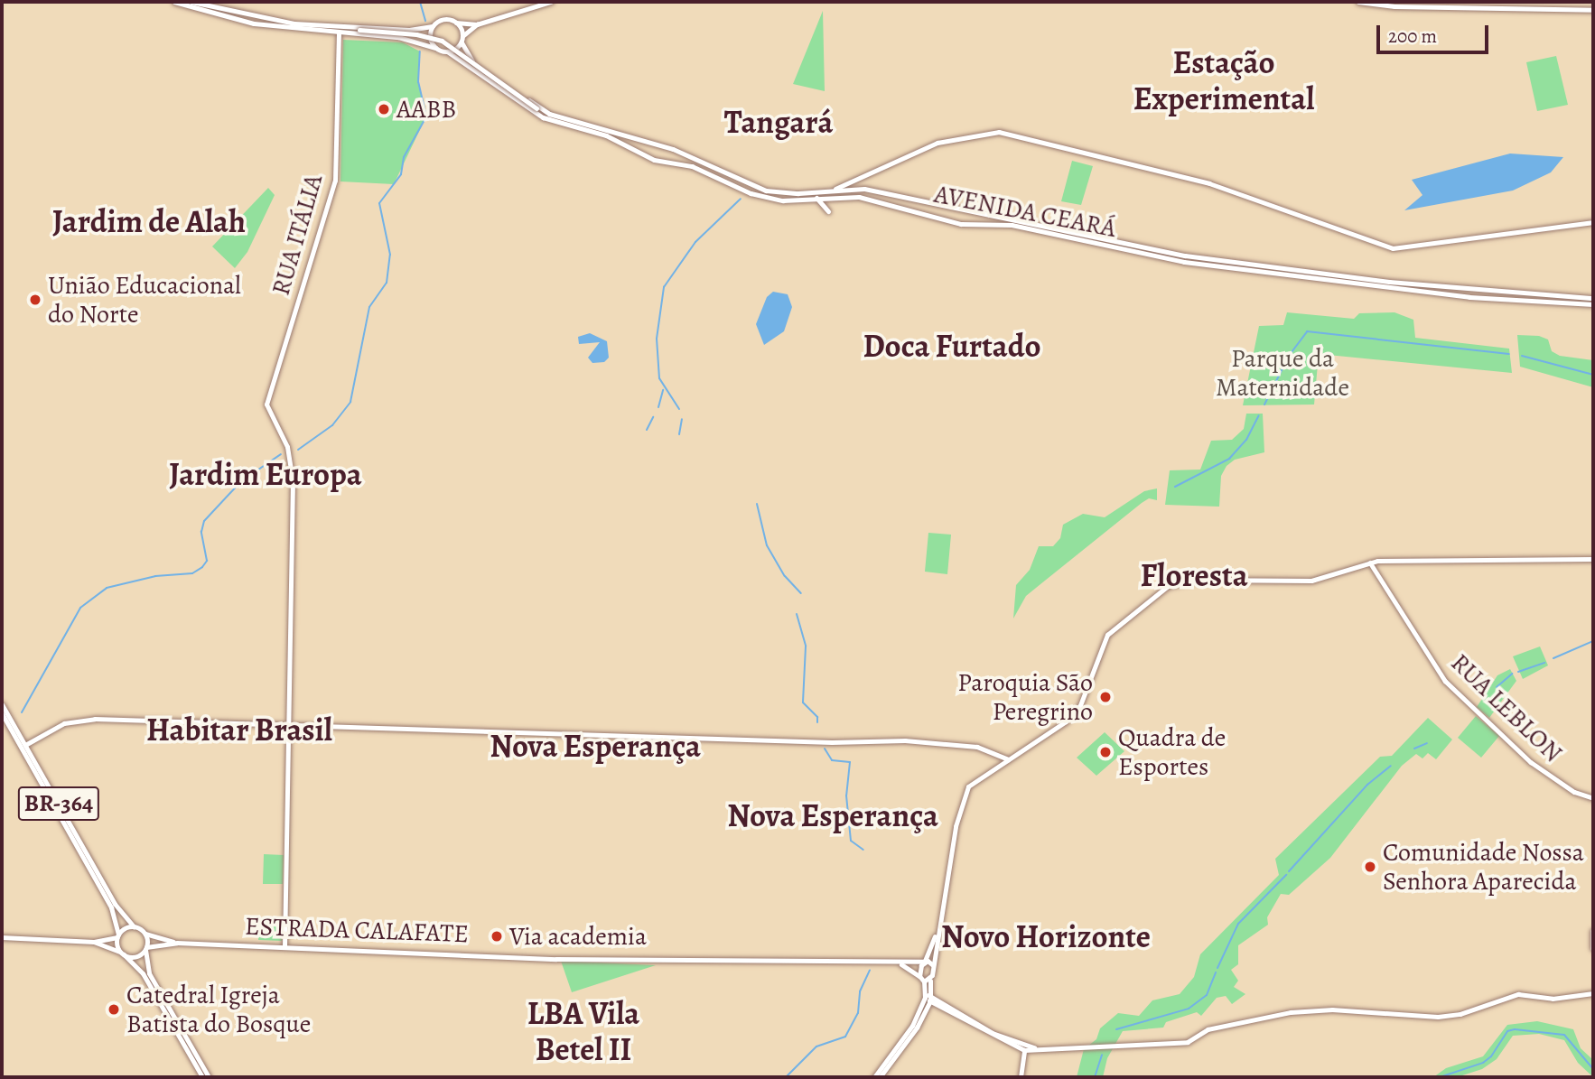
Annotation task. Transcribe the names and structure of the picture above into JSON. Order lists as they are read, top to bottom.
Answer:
{
  "streets": {
    "main road": ["AVENIDA CEARÁ", "BR-364"],
    "street": ["RUA ITÁLIA", "RUA LEBLON", "ESTRADA CALAFATE"]
  },
  "crossings": [
    ["BR-364", "ESTRADA CALAFATE"]
  ],
  "districts": [
    "Estação Experimental",
    "Tangará",
    "Jardim de Alah",
    "Doca Furtado",
    "Jardim Europa",
    "Floresta",
    "Habitar Brasil",
    "Nova Esperança",
    "Nova Esperança",
    "Novo Horizonte",
    "LBA Vila Betel II"
  ],
  "parks": ["Parque da Maternidade"],
  "places": [
    "AABB",
    "União Educacional do Norte",
    "Paroquia São Peregrino",
    "Quadra de Esportes",
    "Comunidade Nossa Senhora Aparecida",
    "Via academia",
    "Catedral Igreja Batista do Bosque"
  ],
  "scale_bar": "200 m"
}
